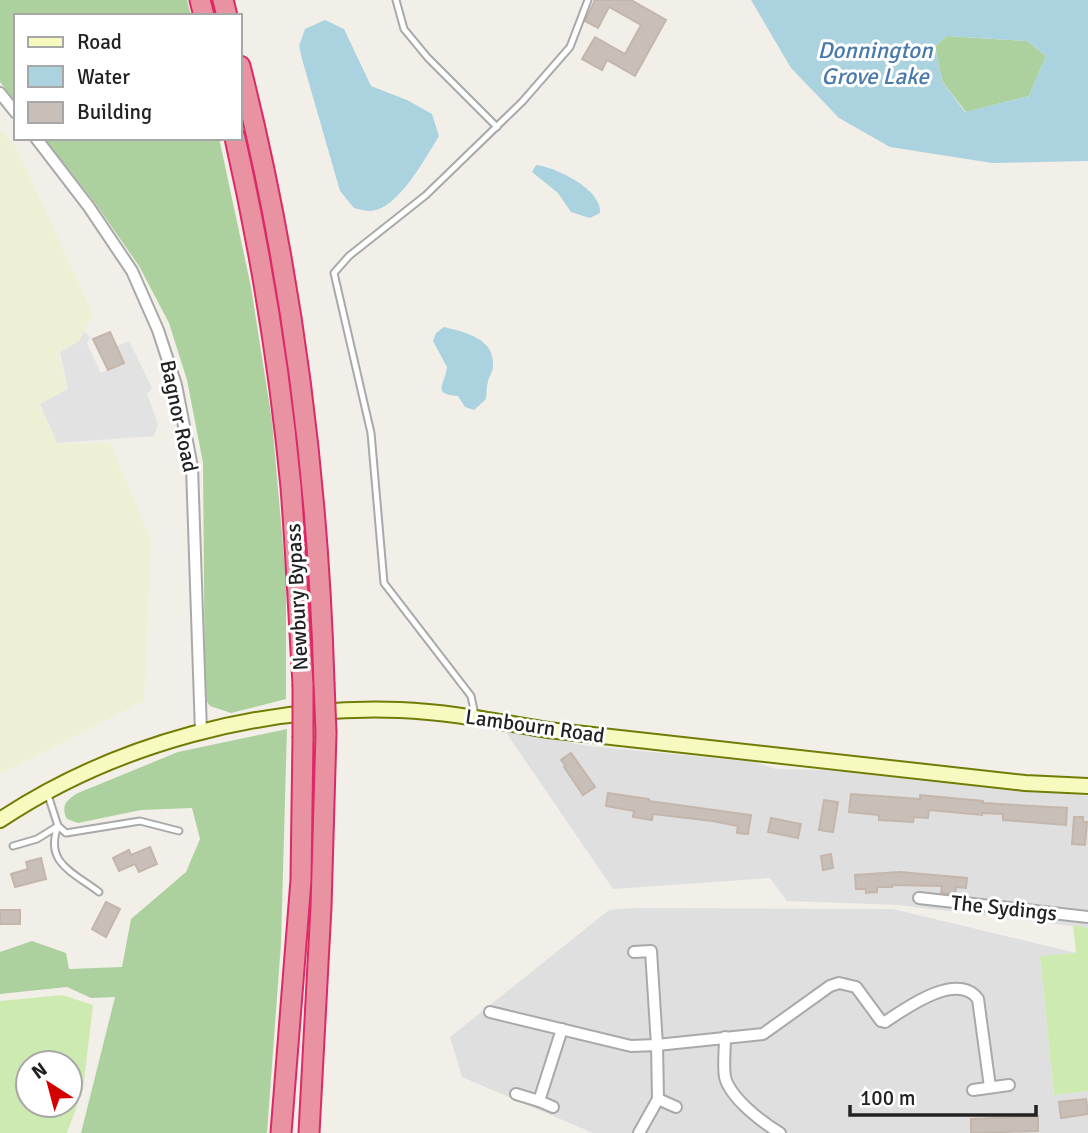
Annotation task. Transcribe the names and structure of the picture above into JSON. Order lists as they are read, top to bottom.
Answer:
{
  "streets": {
    "highway": ["Newbury Bypass"],
    "street": ["Bagnor Road", "Lambourn Road", "The Sydings"]
  },
  "crossings": [
    ["Bagnor Road", "Lambourn Road"]
  ],
  "water": ["Donnington Grove Lake"],
  "legend": ["Road", "Water", "Building"],
  "scale_bar": "100 m",
  "north": "top left"
}
